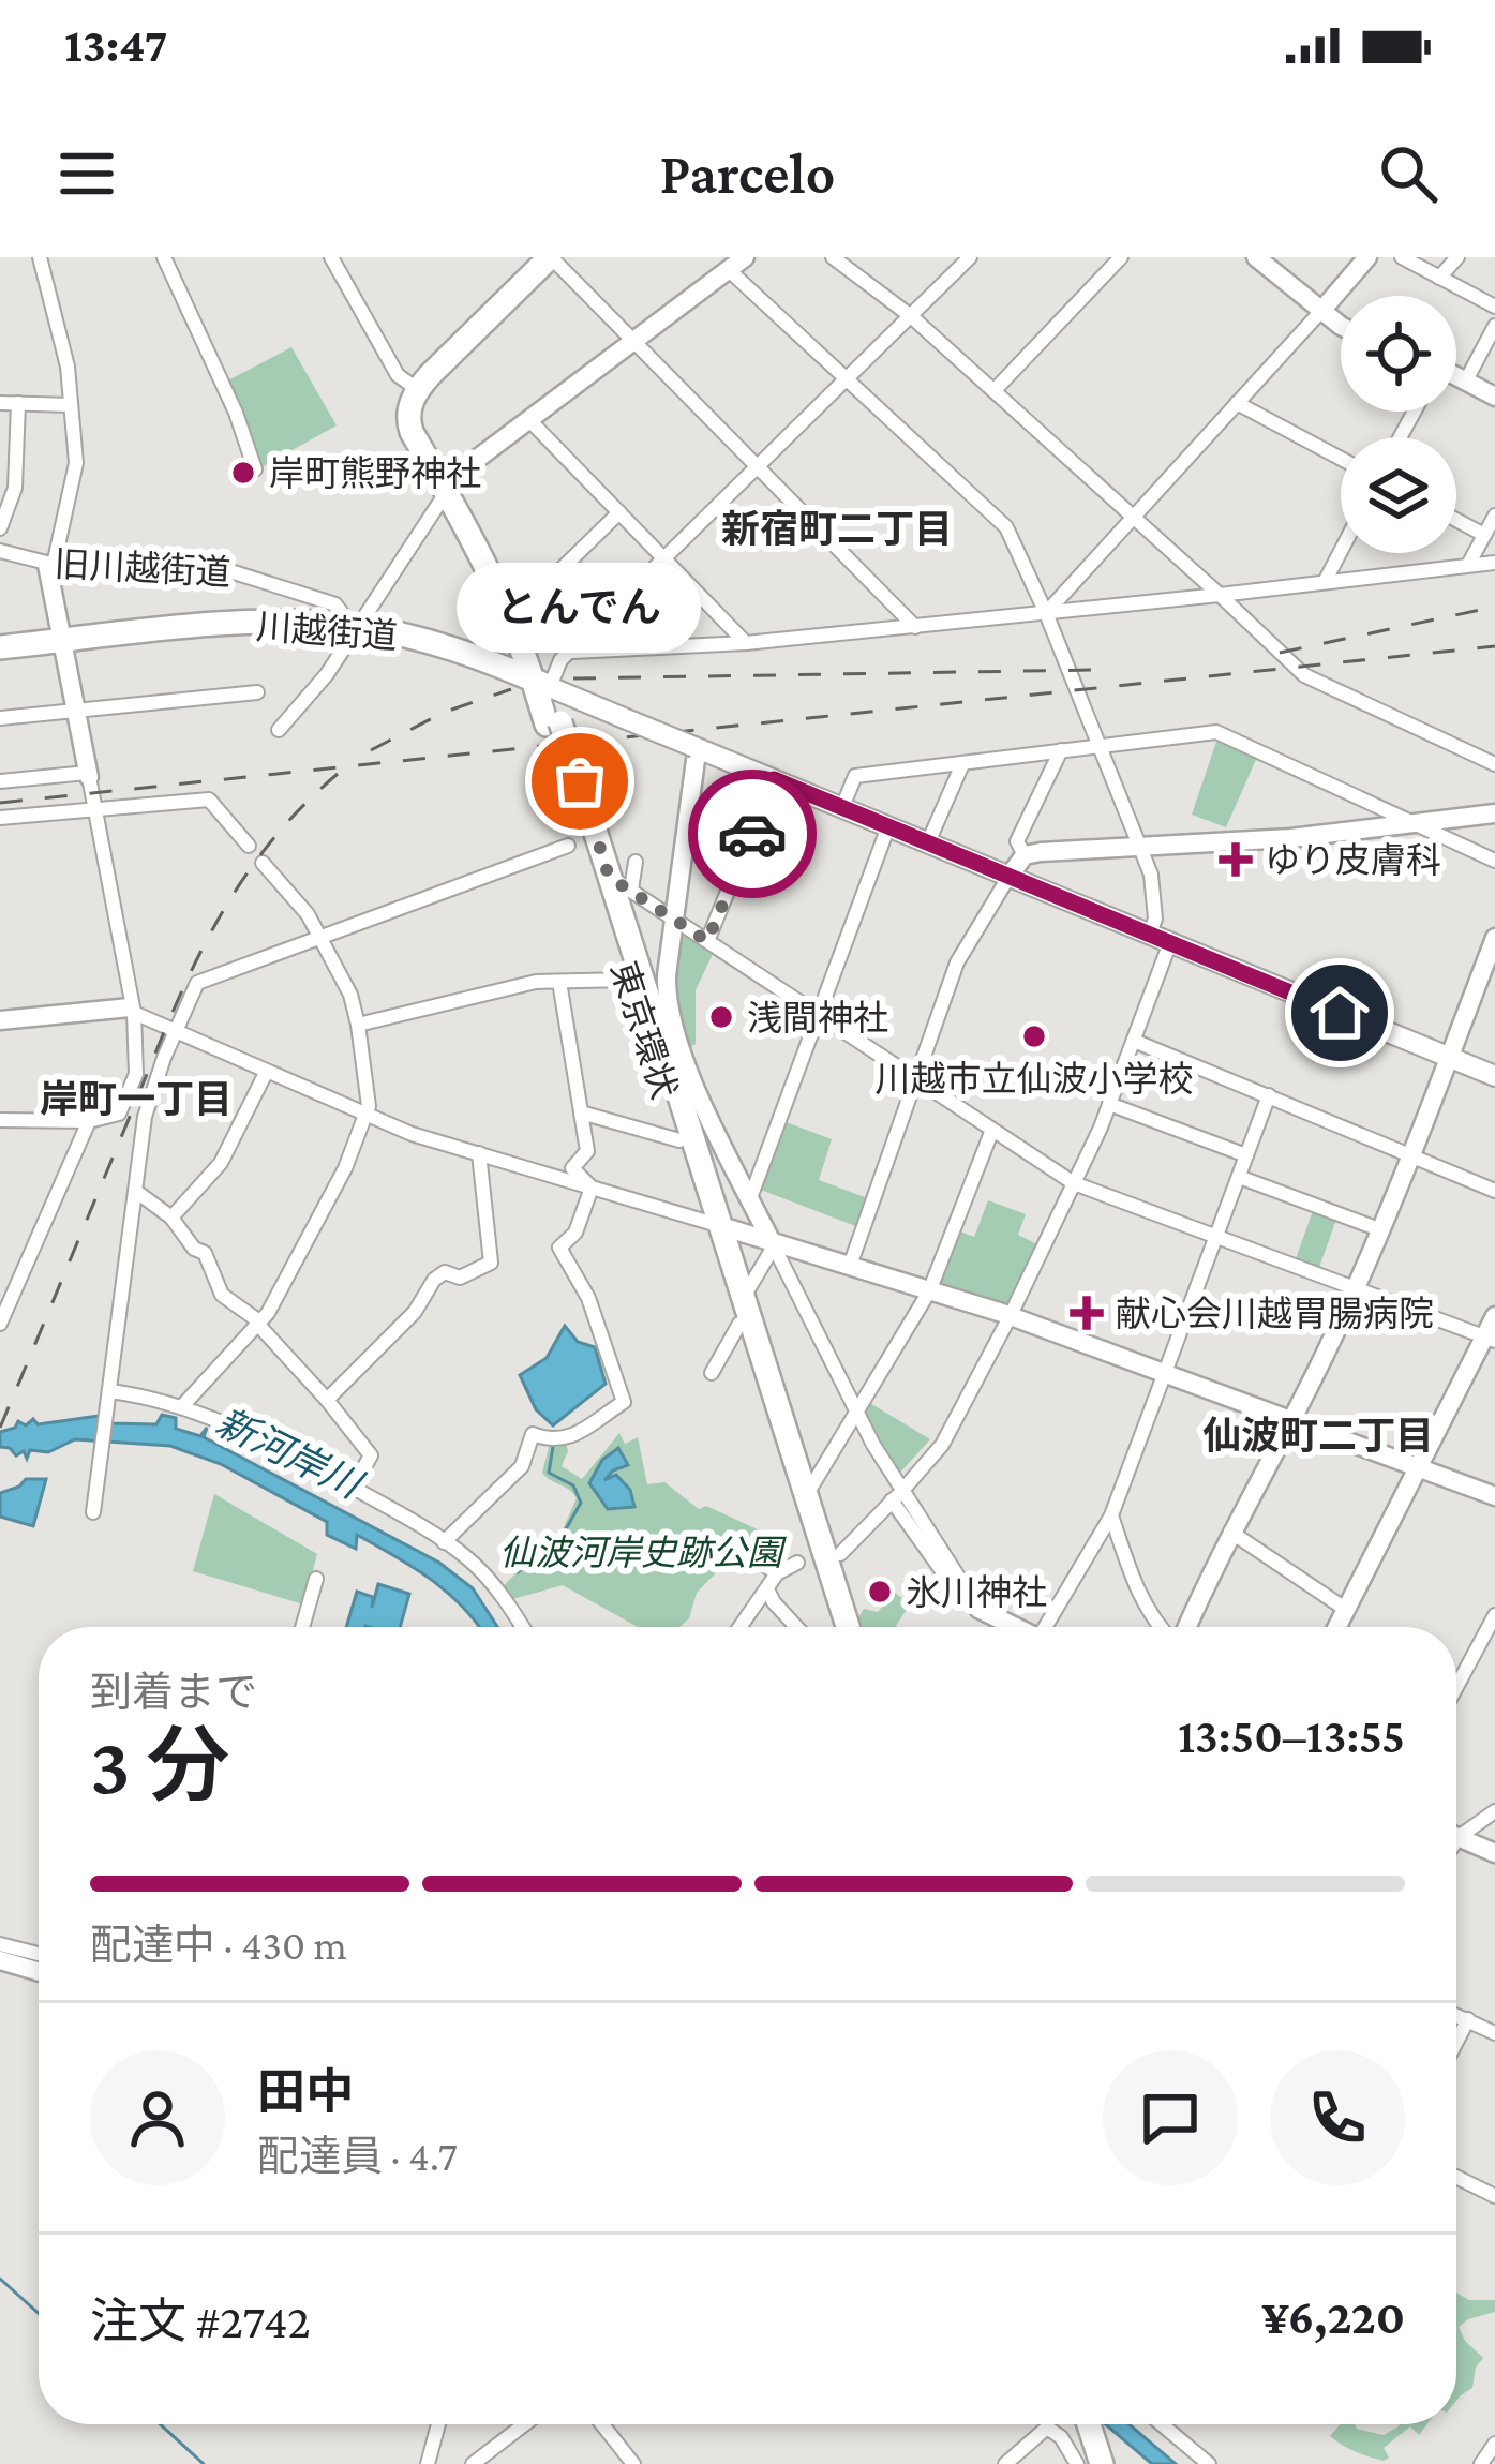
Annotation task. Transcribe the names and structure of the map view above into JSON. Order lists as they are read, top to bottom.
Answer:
{
  "streets": {
    "highway": ["川越街道", "東京環状"],
    "street": ["旧川越街道"]
  },
  "crossings": [
    ["旧川越街道", "川越街道"],
    ["川越街道", "東京環状"]
  ],
  "districts": ["新宿町二丁目", "岸町一丁目", "仙波町二丁目"],
  "water": ["新河岸川"],
  "parks": ["仙波河岸史跡公園"],
  "places": {
    "other": [
      "岸町熊野神社",
      "とんでん",
      "浅間神社",
      "川越市立仙波小学校",
      "氷川神社"
    ],
    "health": ["ゆり皮膚科", "献心会川越胃腸病院"]
  },
  "page": {
    "status": "13:47",
    "header": "Parcelo",
    "bubble": "とんでん",
    "heading": ["3 分", "到着まで", "13:50–13:55"],
    "panel": [
      "田中",
      "配達員 · 4.7",
      "注文 #2742",
      "¥6,220"
    ],
    "bar": "配達中 · 430 m"
  }
}
